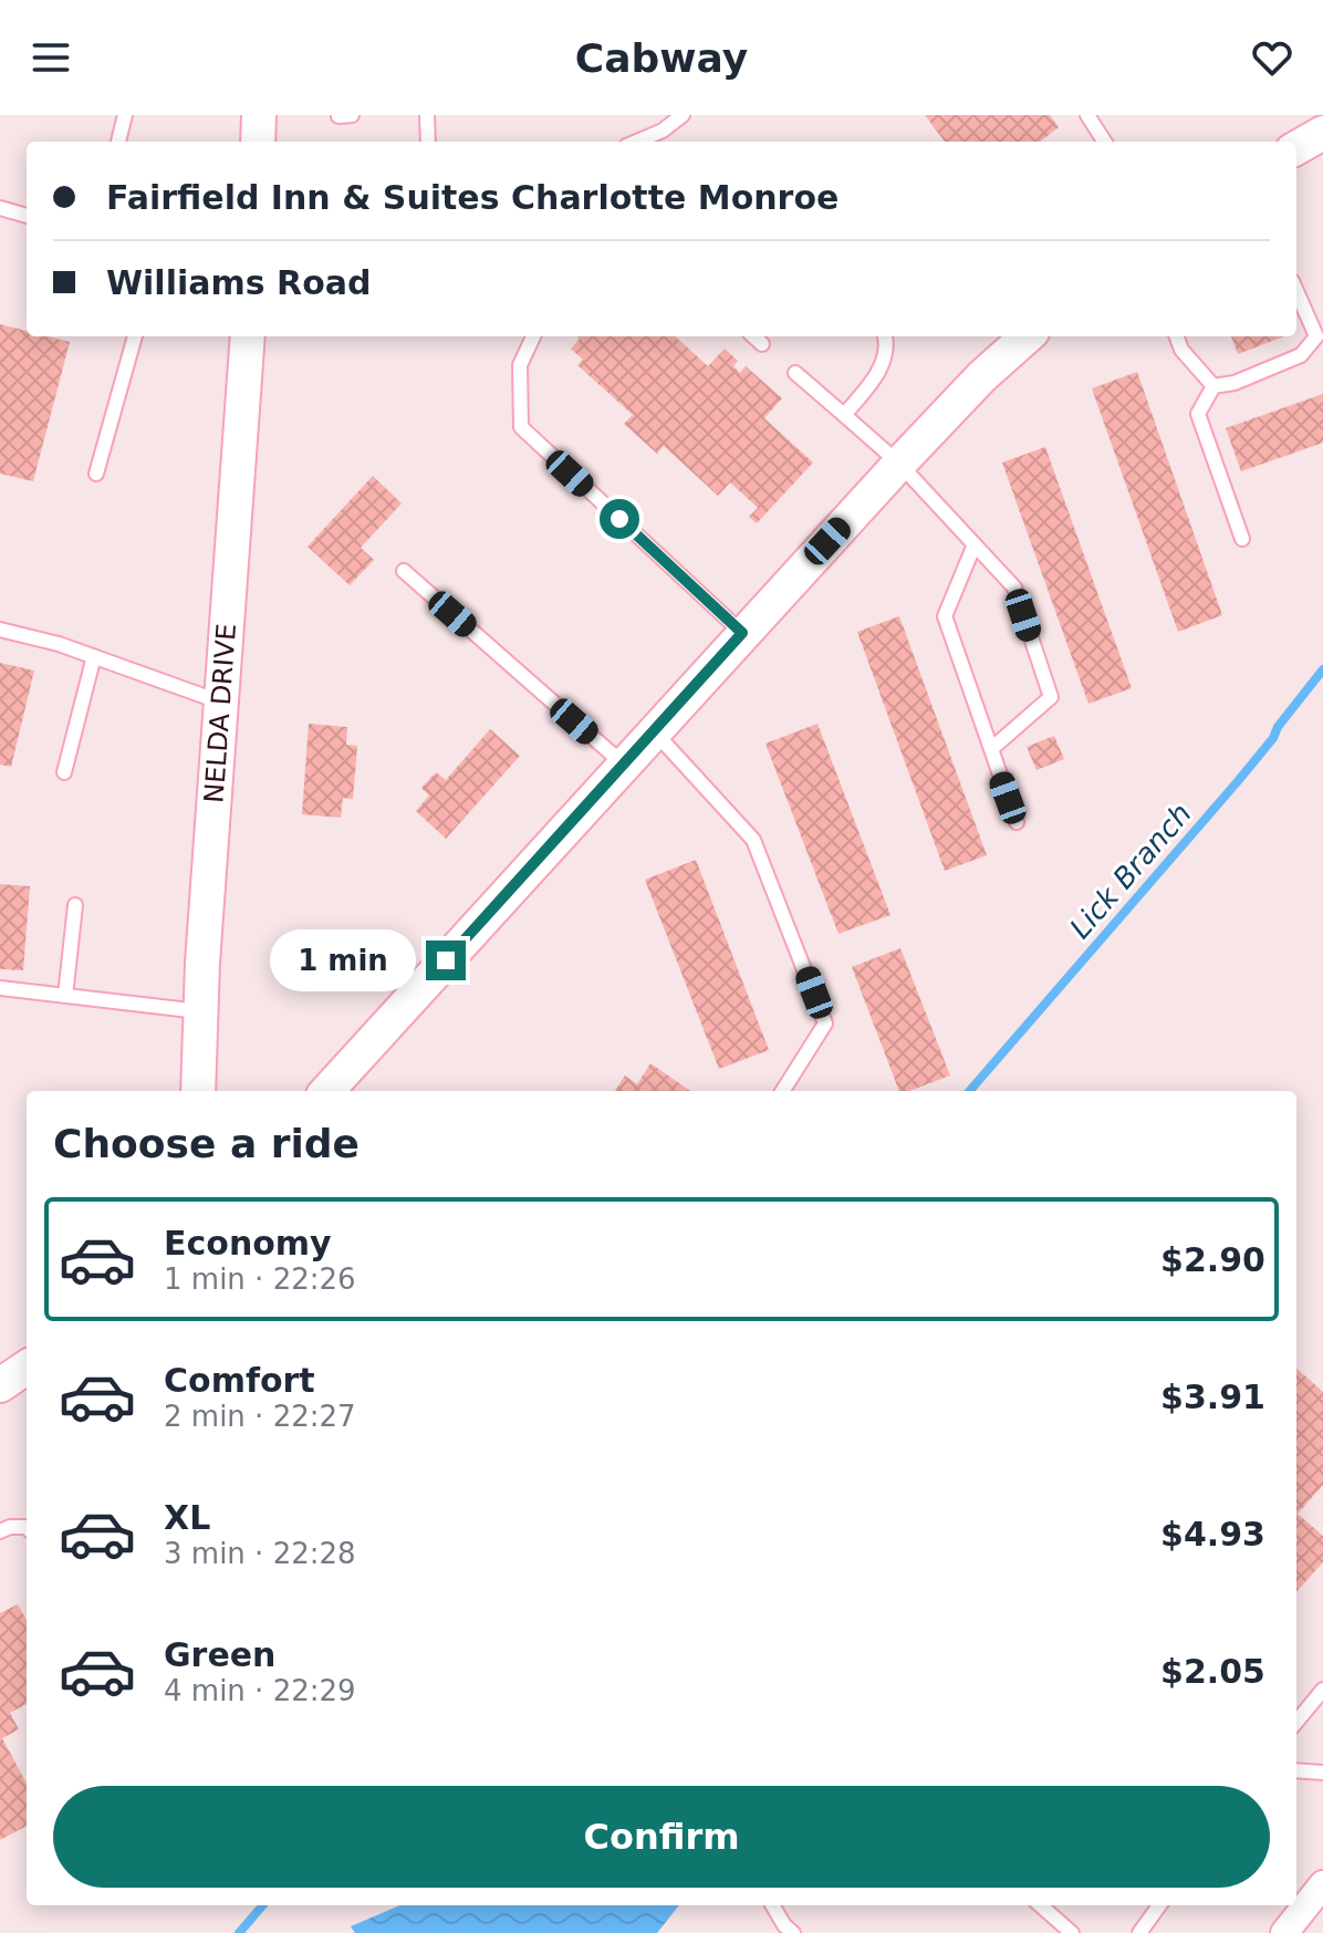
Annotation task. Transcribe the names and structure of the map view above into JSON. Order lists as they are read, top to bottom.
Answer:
{
  "streets": {
    "street": ["NELDA DRIVE"]
  },
  "water": ["Lick Branch"],
  "page": {
    "header": "Cabway",
    "banner": ["Fairfield Inn & Suites Charlotte Monroe", "Williams Road"],
    "bubble": "1 min",
    "heading": "Choose a ride",
    "list": [
      {
        "name": "Economy",
        "note": "1 min · 22:26",
        "value": "$2.90"
      },
      {
        "name": "Comfort",
        "note": "2 min · 22:27",
        "value": "$3.91"
      },
      {
        "name": "XL",
        "note": "3 min · 22:28",
        "value": "$4.93"
      },
      {
        "name": "Green",
        "note": "4 min · 22:29",
        "value": "$2.05"
      }
    ],
    "buttons": "Confirm"
  }
}
